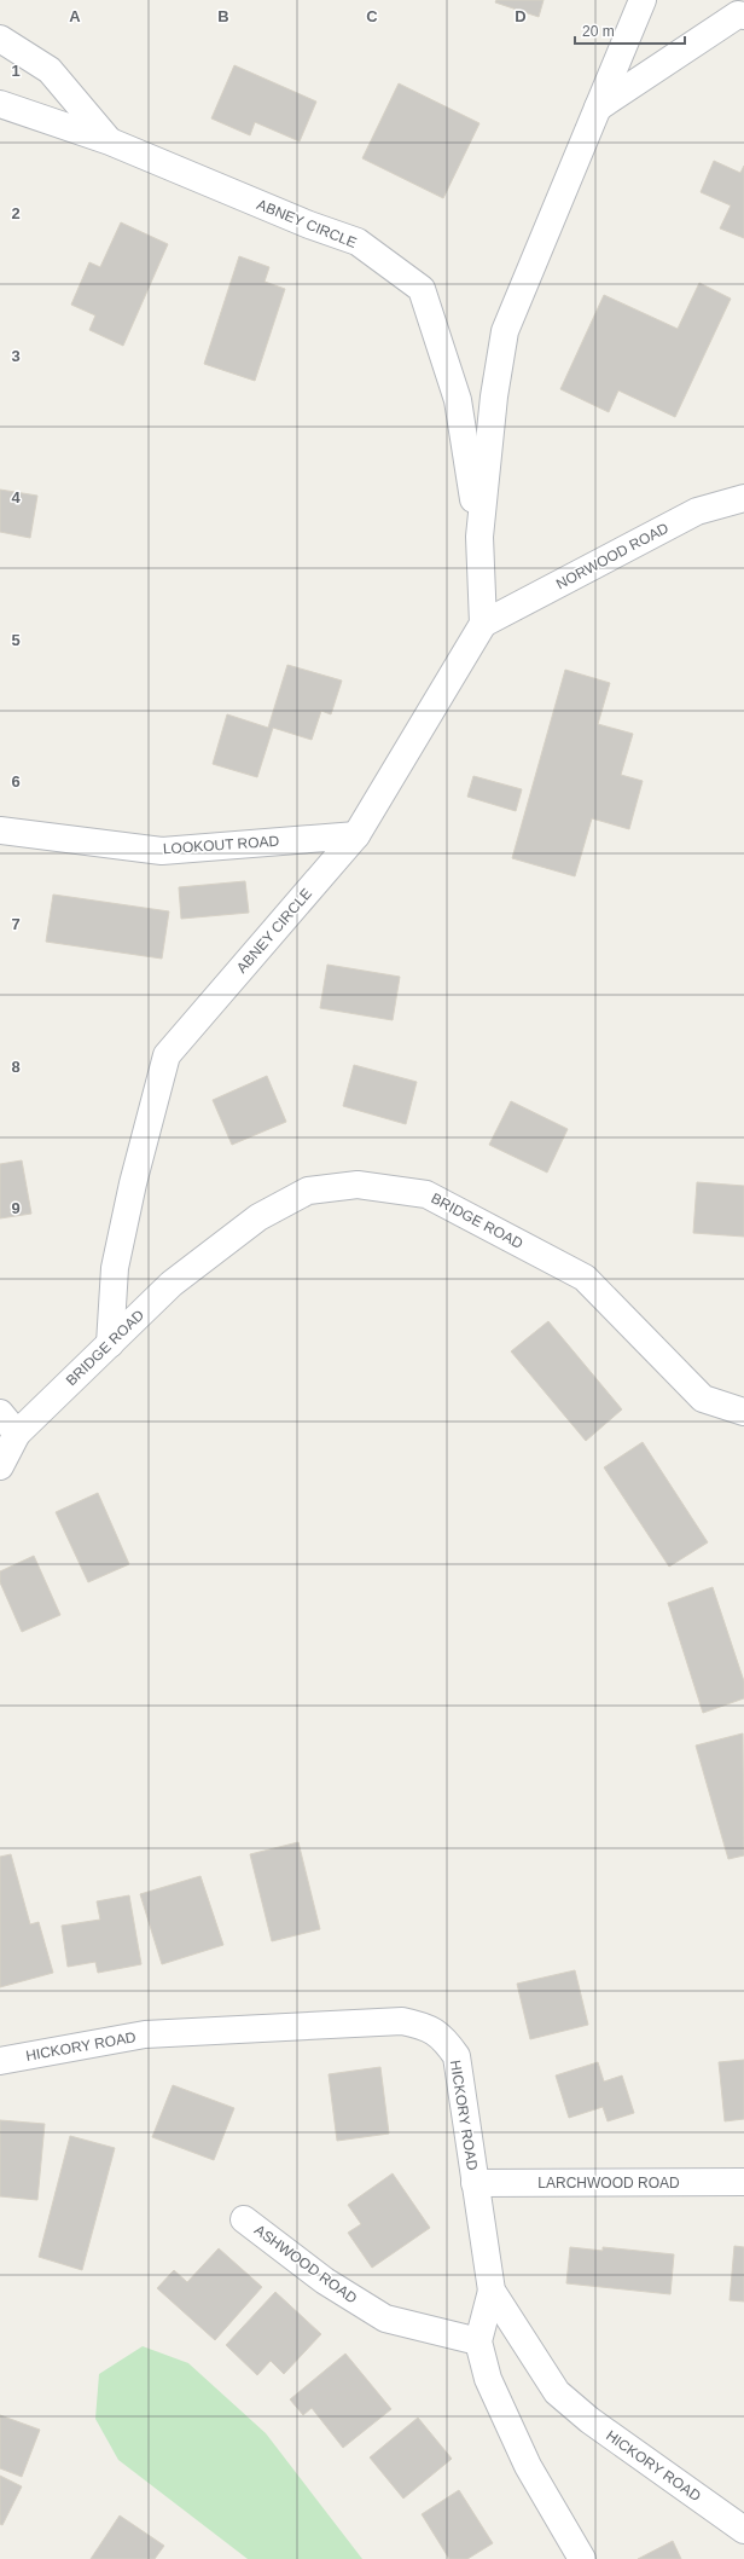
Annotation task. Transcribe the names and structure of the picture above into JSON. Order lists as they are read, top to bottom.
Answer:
{
  "streets": {
    "street": [
      "ABNEY CIRCLE",
      "NORWOOD ROAD",
      "LOOKOUT ROAD",
      "BRIDGE ROAD",
      "HICKORY ROAD",
      "LARCHWOOD ROAD",
      "ASHWOOD ROAD"
    ]
  },
  "crossings": [
    ["ABNEY CIRCLE", "NORWOOD ROAD"],
    ["ABNEY CIRCLE", "LOOKOUT ROAD"],
    ["ABNEY CIRCLE", "BRIDGE ROAD"],
    ["HICKORY ROAD", "LARCHWOOD ROAD"]
  ],
  "scale_bar": "20 m",
  "grid": {
    "columns": [
      "A",
      "B",
      "C",
      "D"
    ],
    "rows": [
      "1",
      "2",
      "3",
      "4",
      "5",
      "6",
      "7",
      "8",
      "9"
    ]
  }
}
